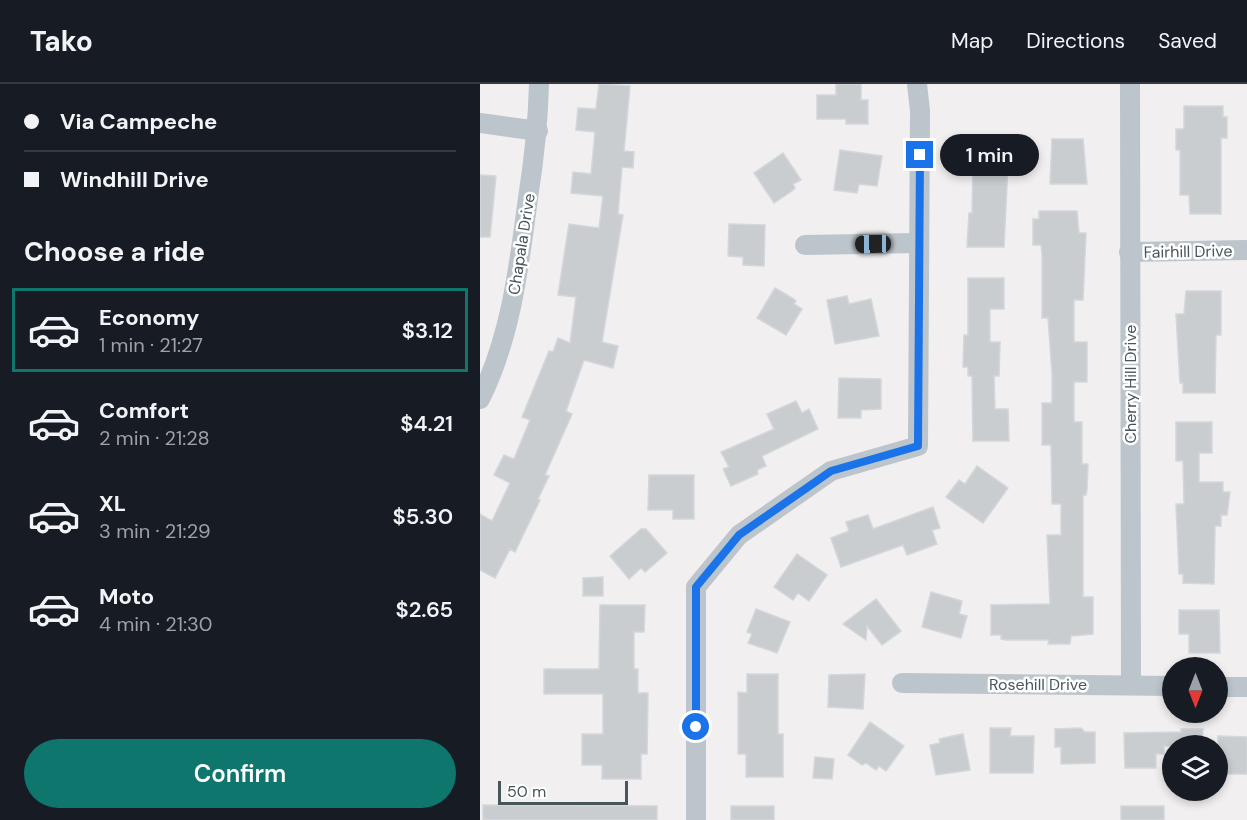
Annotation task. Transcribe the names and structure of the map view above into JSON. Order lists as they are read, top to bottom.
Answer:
{
  "streets": {
    "street": [
      "Chapala Drive",
      "Fairhill Drive",
      "Cherry Hill Drive",
      "Rosehill Drive"
    ]
  },
  "crossings": [
    ["Fairhill Drive", "Cherry Hill Drive"],
    ["Cherry Hill Drive", "Rosehill Drive"]
  ],
  "scale_bar": "50 m",
  "north": "bottom",
  "page": {
    "header": "Tako",
    "nav": ["Map", "Directions", "Saved"],
    "banner": ["Via Campeche", "Windhill Drive"],
    "bubble": "1 min",
    "heading": "Choose a ride",
    "list": [
      {
        "name": "Economy",
        "note": "1 min · 21:27",
        "value": "$3.12"
      },
      {
        "name": "Comfort",
        "note": "2 min · 21:28",
        "value": "$4.21"
      },
      {
        "name": "XL",
        "note": "3 min · 21:29",
        "value": "$5.30"
      },
      {
        "name": "Moto",
        "note": "4 min · 21:30",
        "value": "$2.65"
      }
    ],
    "buttons": "Confirm",
    "scale": "50 m"
  }
}
